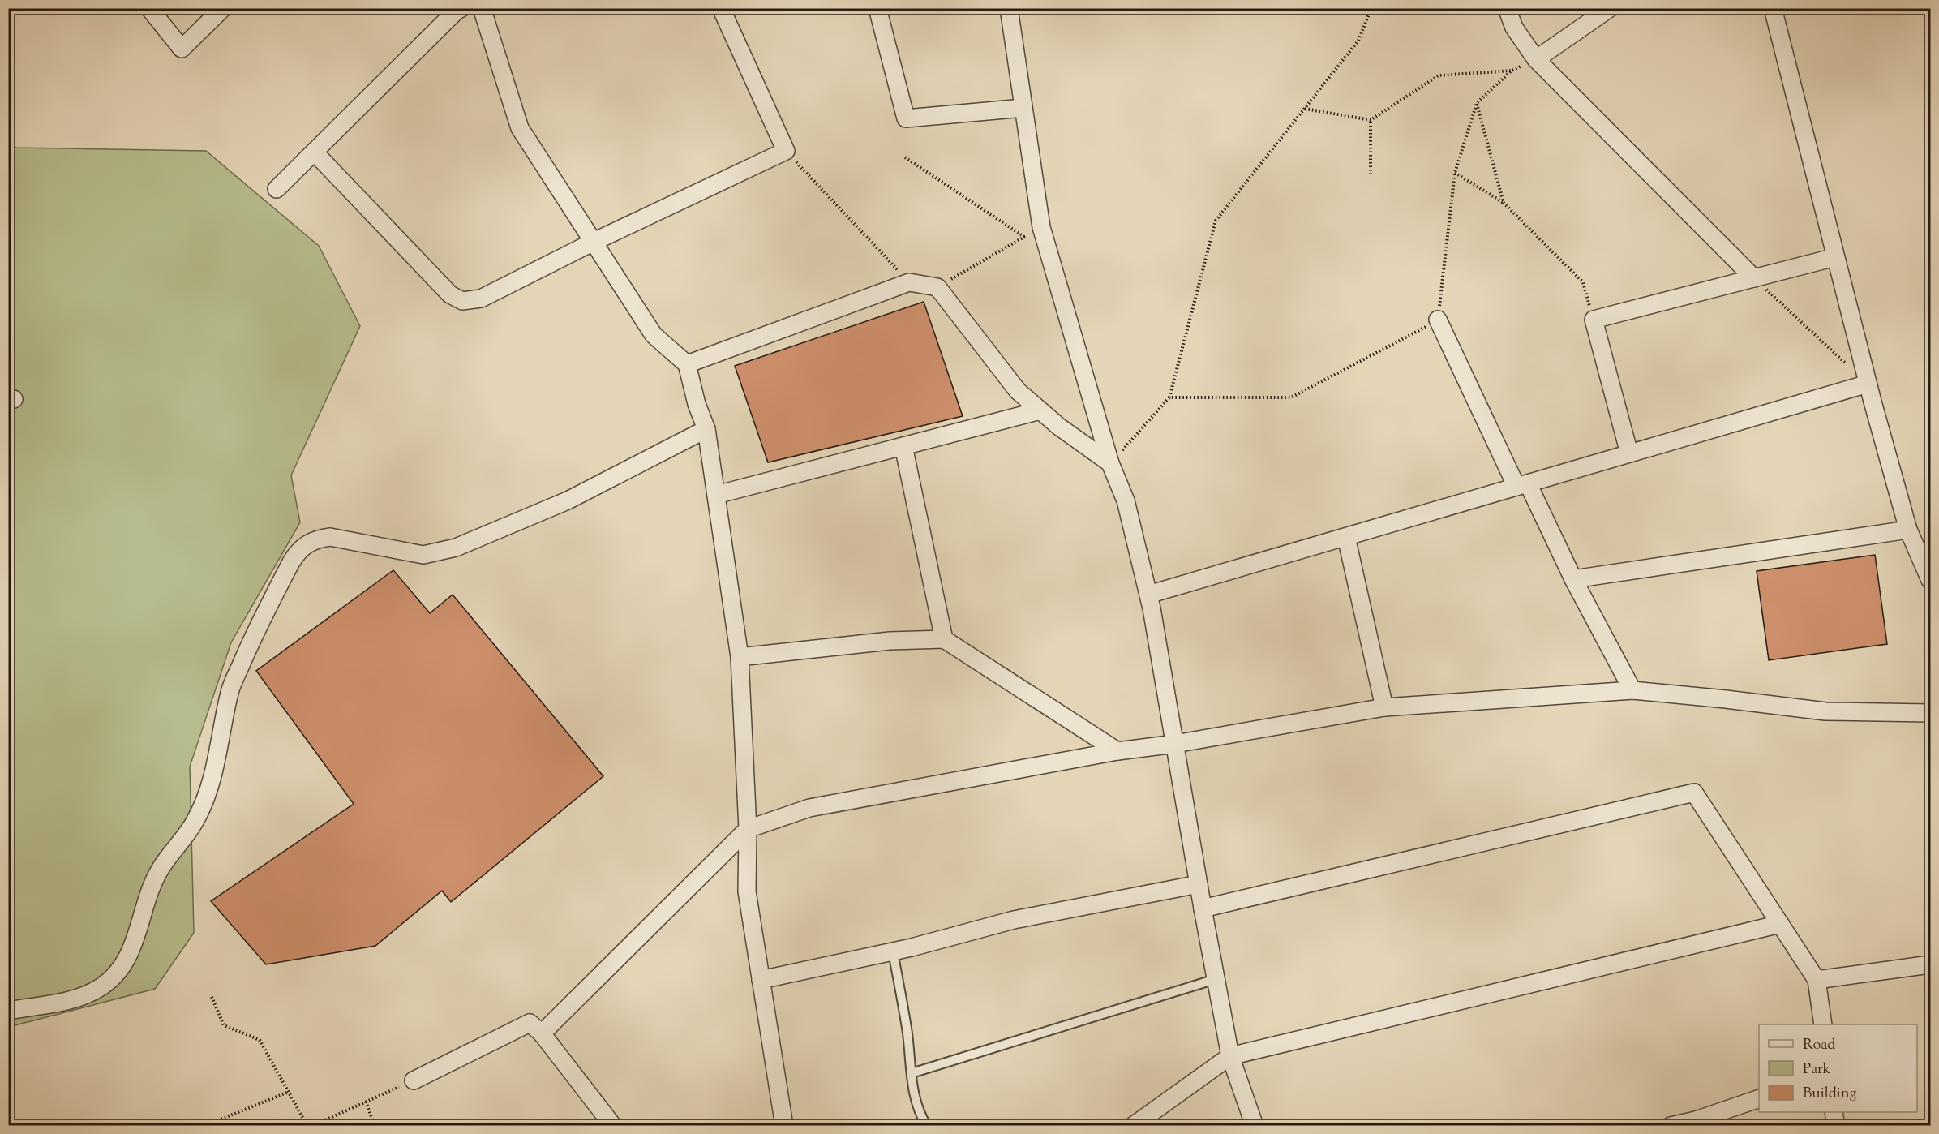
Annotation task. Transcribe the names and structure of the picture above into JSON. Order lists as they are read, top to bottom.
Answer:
{
  "legend": ["Road", "Park", "Building"]
}
